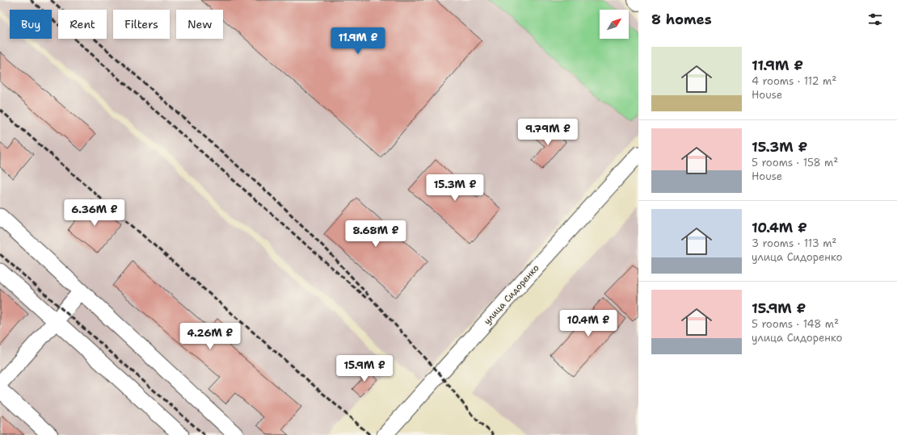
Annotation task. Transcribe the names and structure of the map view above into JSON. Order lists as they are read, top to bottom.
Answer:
{
  "streets": {
    "street": ["улица Сидоренко"]
  },
  "north": "top right",
  "page": {
    "heading": "8 homes",
    "chip": [
      "Buy",
      "Rent",
      "Filters",
      "New"
    ],
    "price": [
      "11.9M ₽",
      "9.79M ₽",
      "15.3M ₽",
      "6.36M ₽",
      "8.68M ₽",
      "10.4M ₽",
      "4.26M ₽",
      "15.9M ₽"
    ],
    "list": [
      {
        "name": "11.9M ₽",
        "note": "4 rooms · 112 m² · House"
      },
      {
        "name": "15.3M ₽",
        "note": "5 rooms · 158 m² · House"
      },
      {
        "name": "10.4M ₽",
        "note": "3 rooms · 113 m² · улица Сидоренко"
      },
      {
        "name": "15.9M ₽",
        "note": "5 rooms · 148 m² · улица Сидоренко"
      }
    ]
  }
}
